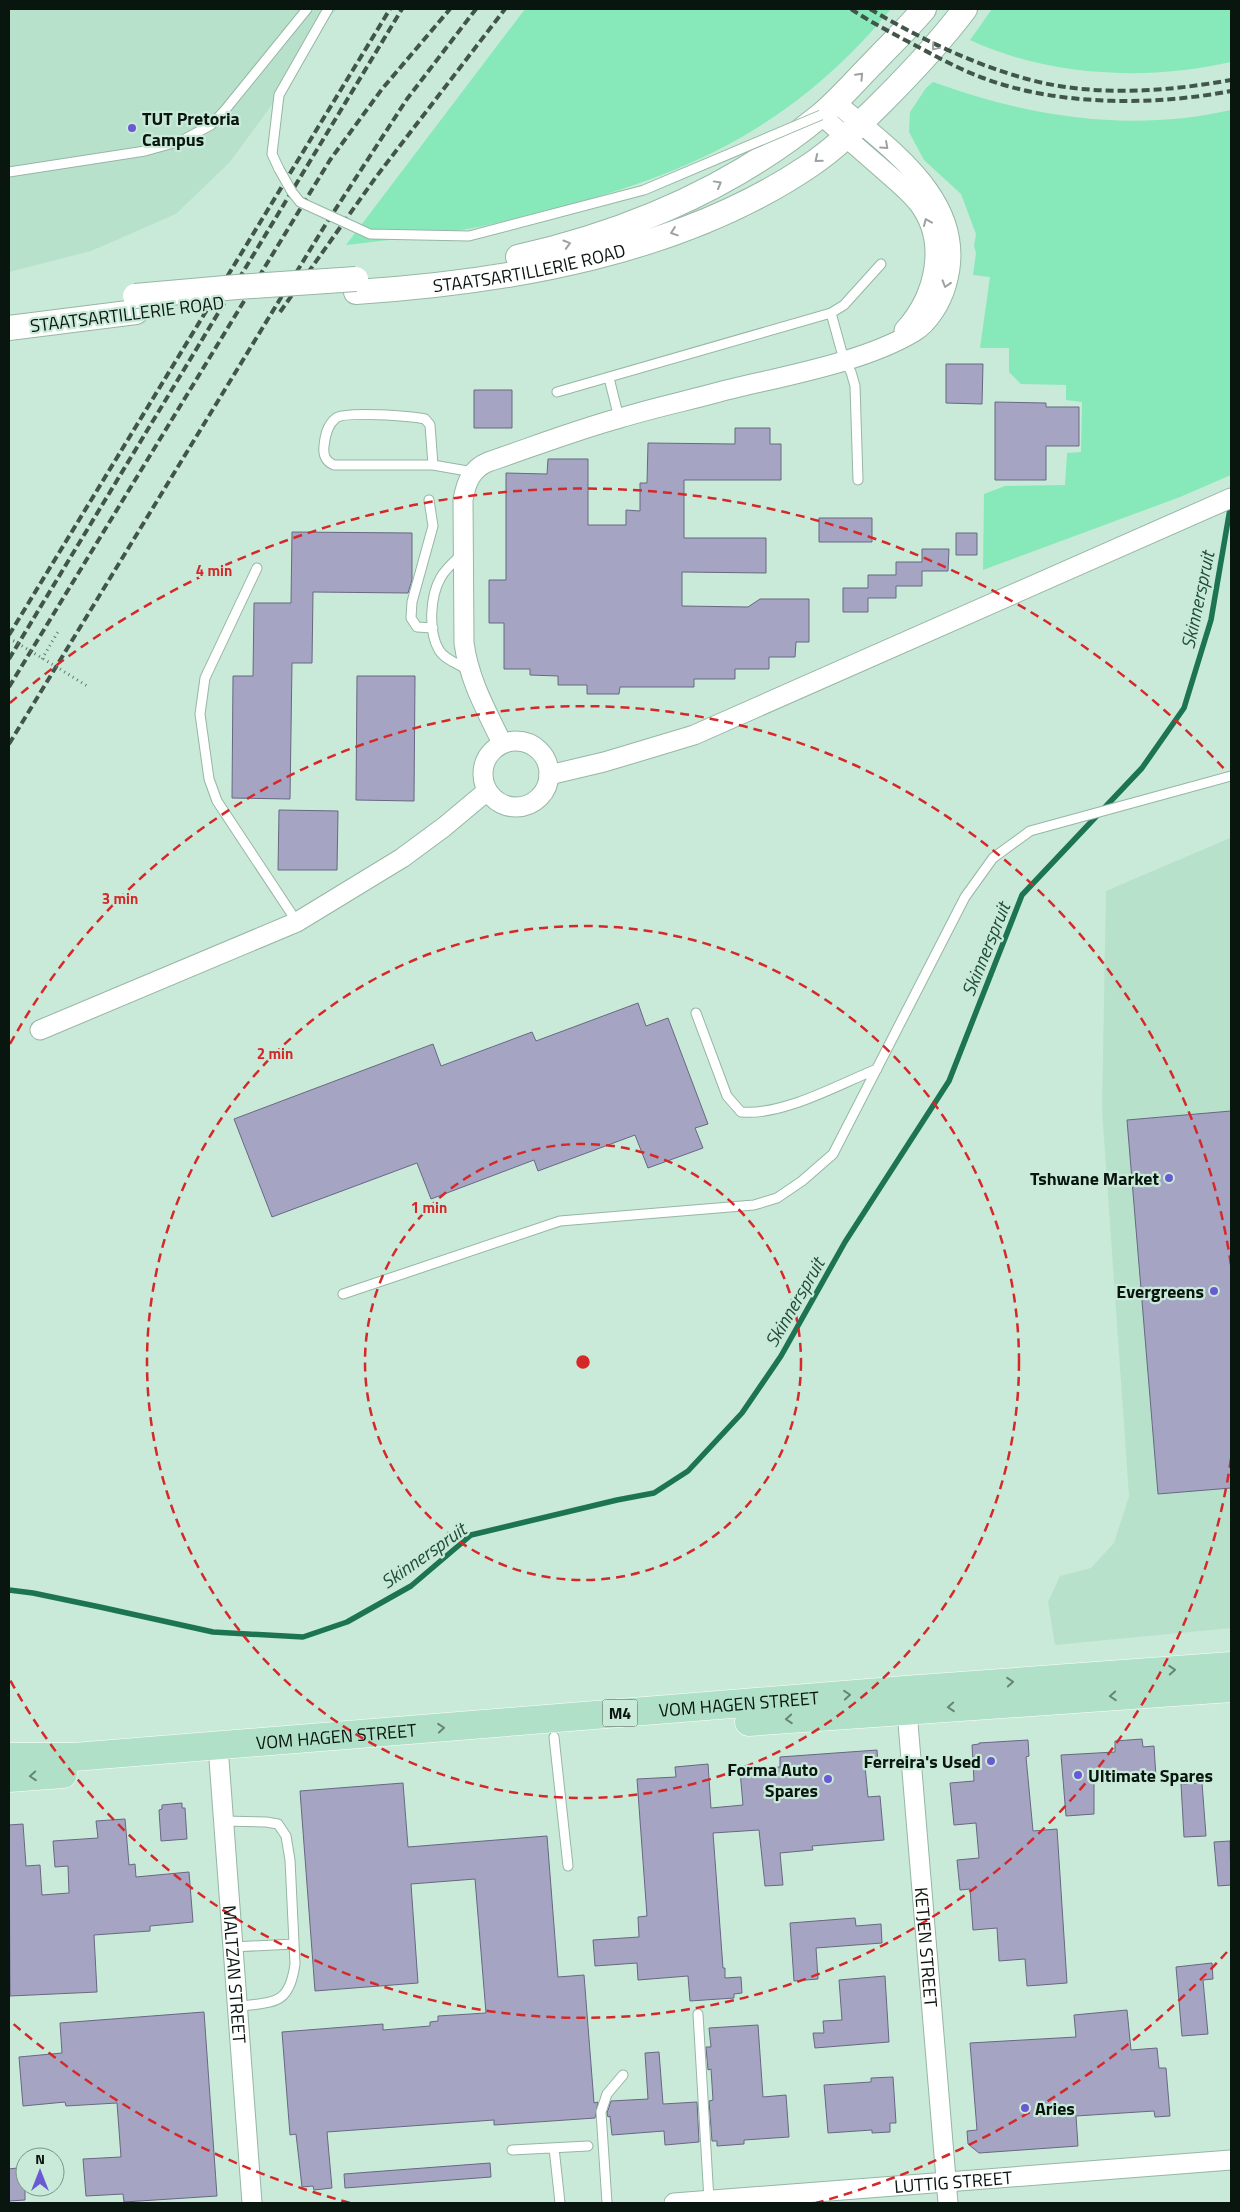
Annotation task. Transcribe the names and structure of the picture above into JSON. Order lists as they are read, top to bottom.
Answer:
{
  "streets": {
    "main road": ["VOM HAGEN STREET", "M4"],
    "street": [
      "STAATSARTILLERIE ROAD",
      "KETJEN STREET",
      "MALTZAN STREET",
      "LUTTIG STREET"
    ]
  },
  "crossings": [
    ["VOM HAGEN STREET", "KETJEN STREET"],
    ["VOM HAGEN STREET", "MALTZAN STREET"],
    ["KETJEN STREET", "LUTTIG STREET"]
  ],
  "water": ["Skinnerspruit"],
  "places": [
    "TUT Pretoria Campus",
    "Tshwane Market",
    "Evergreens",
    "Ferreira's Used",
    "Ultimate Spares",
    "Forma Auto Spares",
    "Aries"
  ],
  "north": "top",
  "rings": [
    "4 min",
    "3 min",
    "2 min",
    "1 min"
  ]
}
